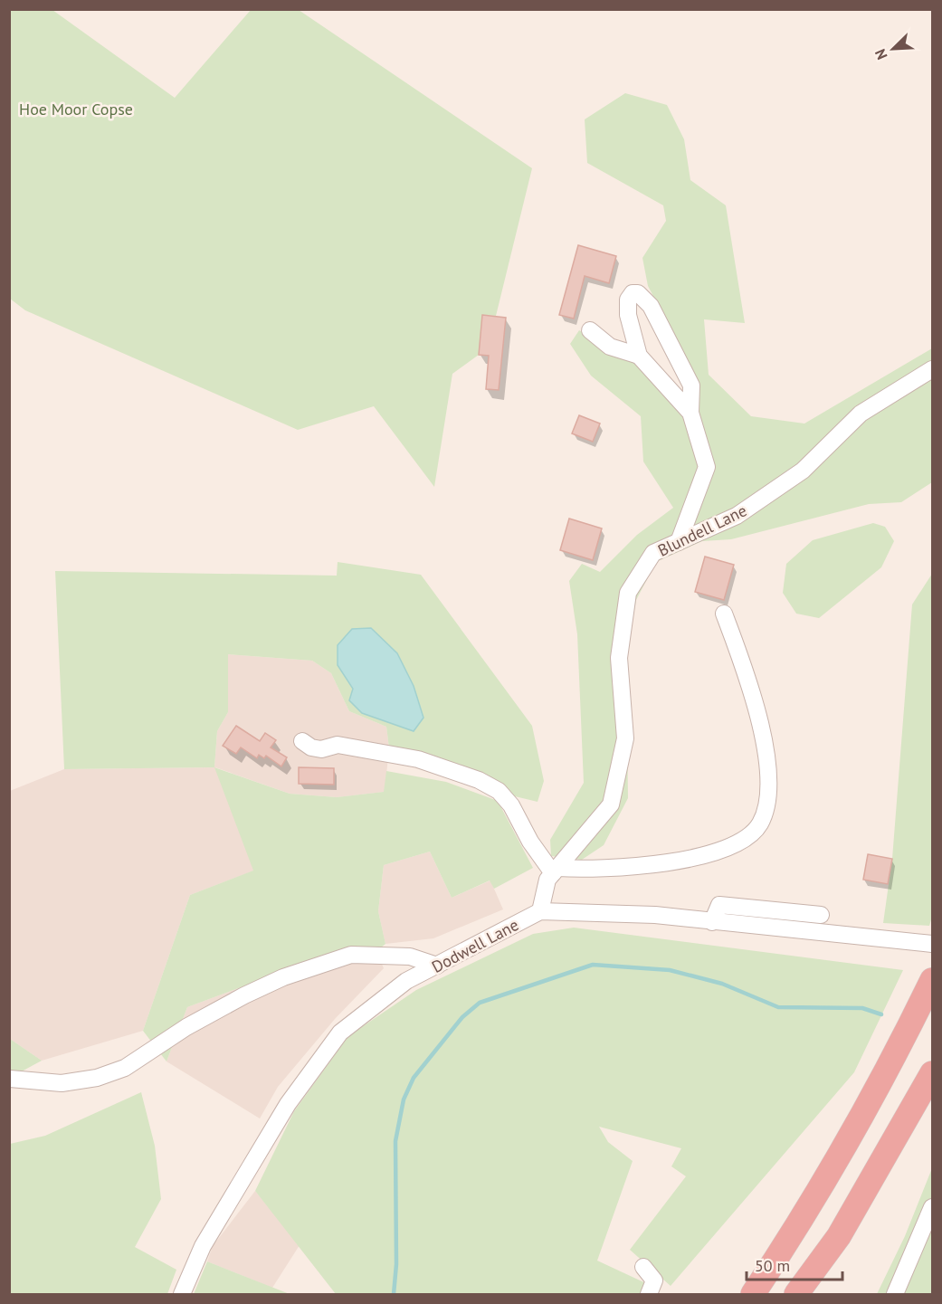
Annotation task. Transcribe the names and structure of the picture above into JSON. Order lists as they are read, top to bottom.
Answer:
{
  "streets": {
    "street": ["Blundell Lane", "Dodwell Lane"]
  },
  "crossings": [
    ["Blundell Lane", "Dodwell Lane"]
  ],
  "parks": ["Hoe Moor Copse"],
  "scale_bar": "50 m",
  "north": "bottom left"
}
